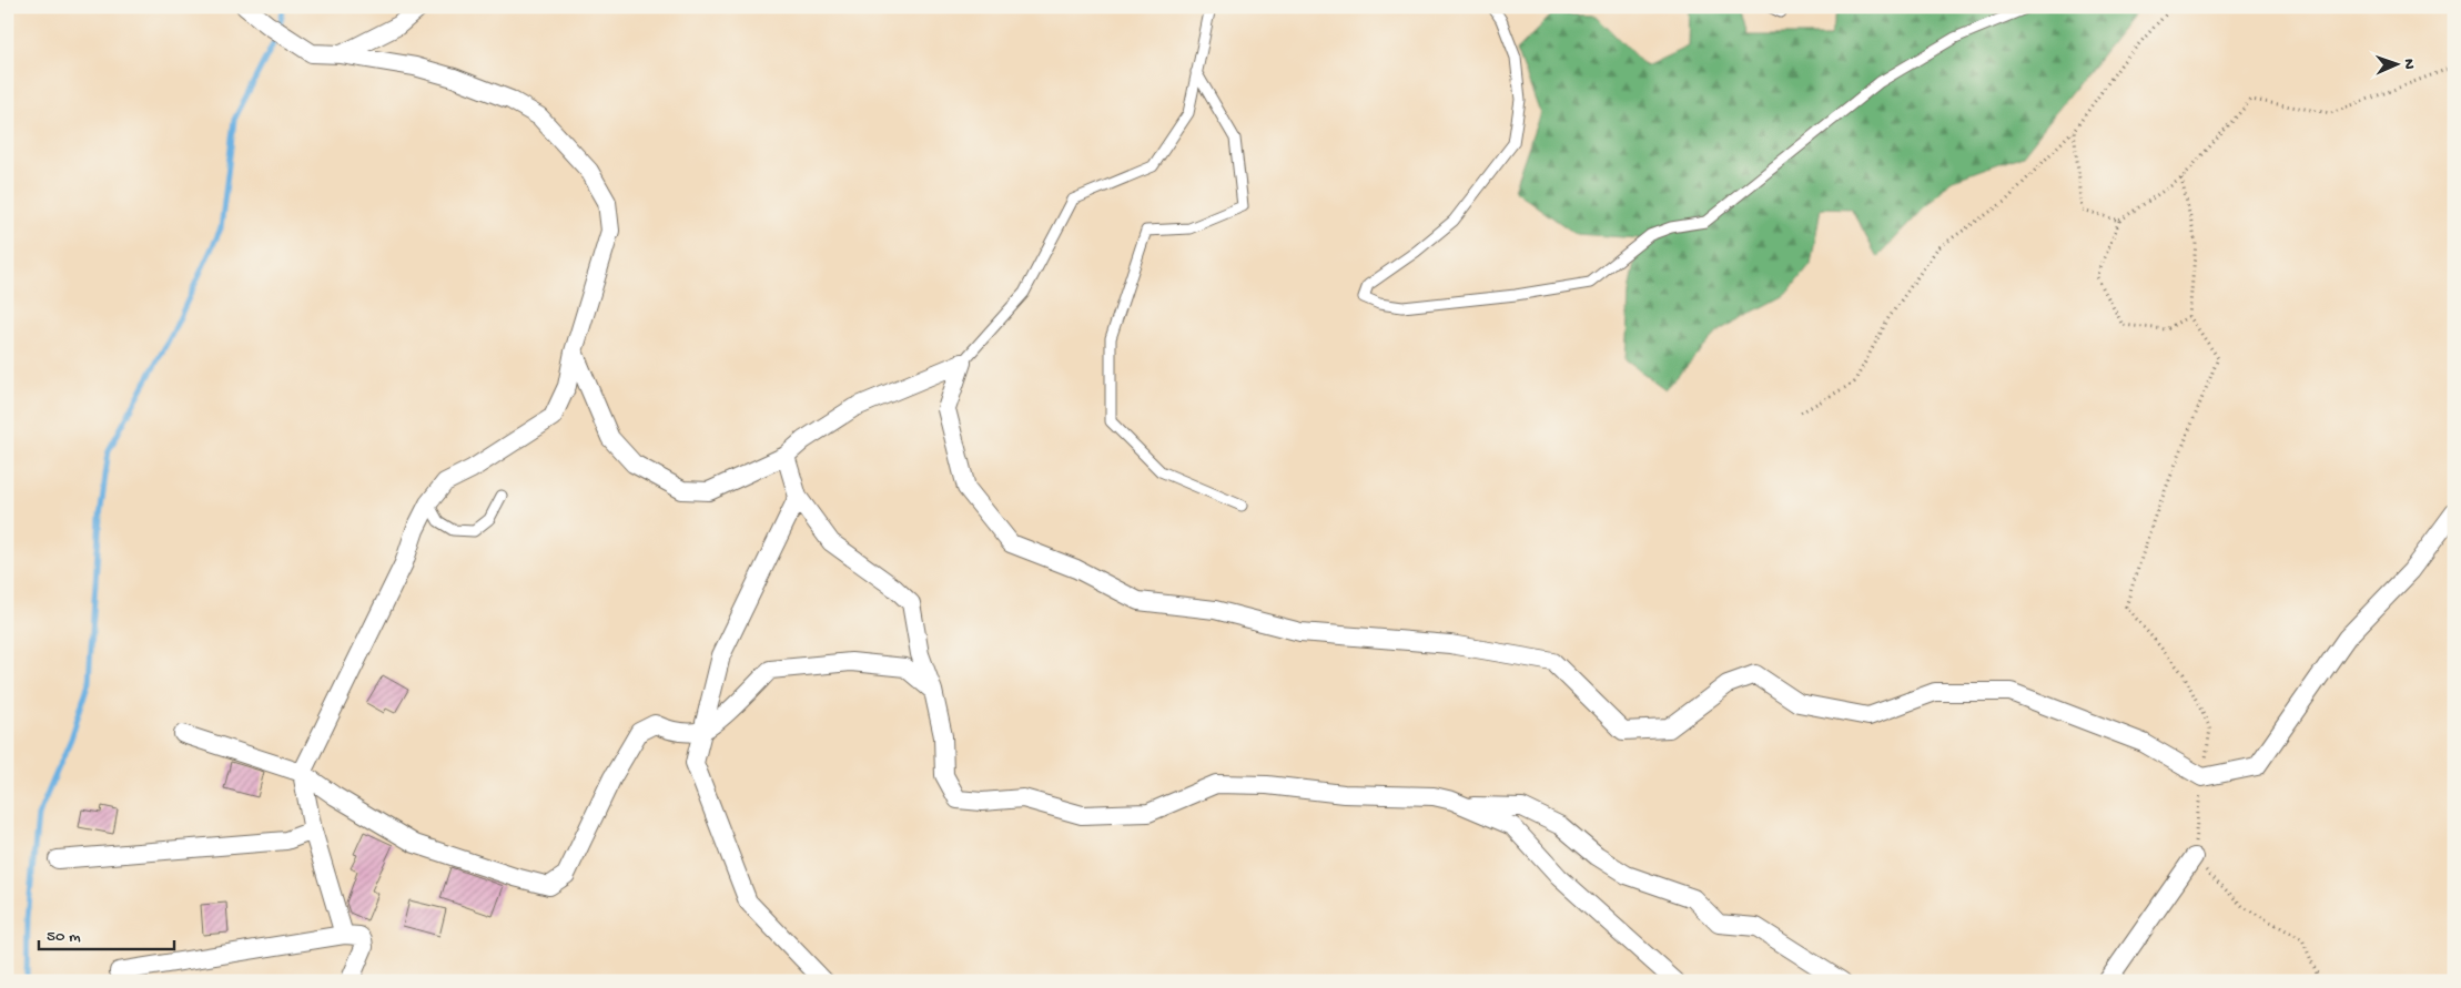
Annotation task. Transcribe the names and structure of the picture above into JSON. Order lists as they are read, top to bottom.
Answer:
{
  "scale_bar": "50 m",
  "north": "right"
}
